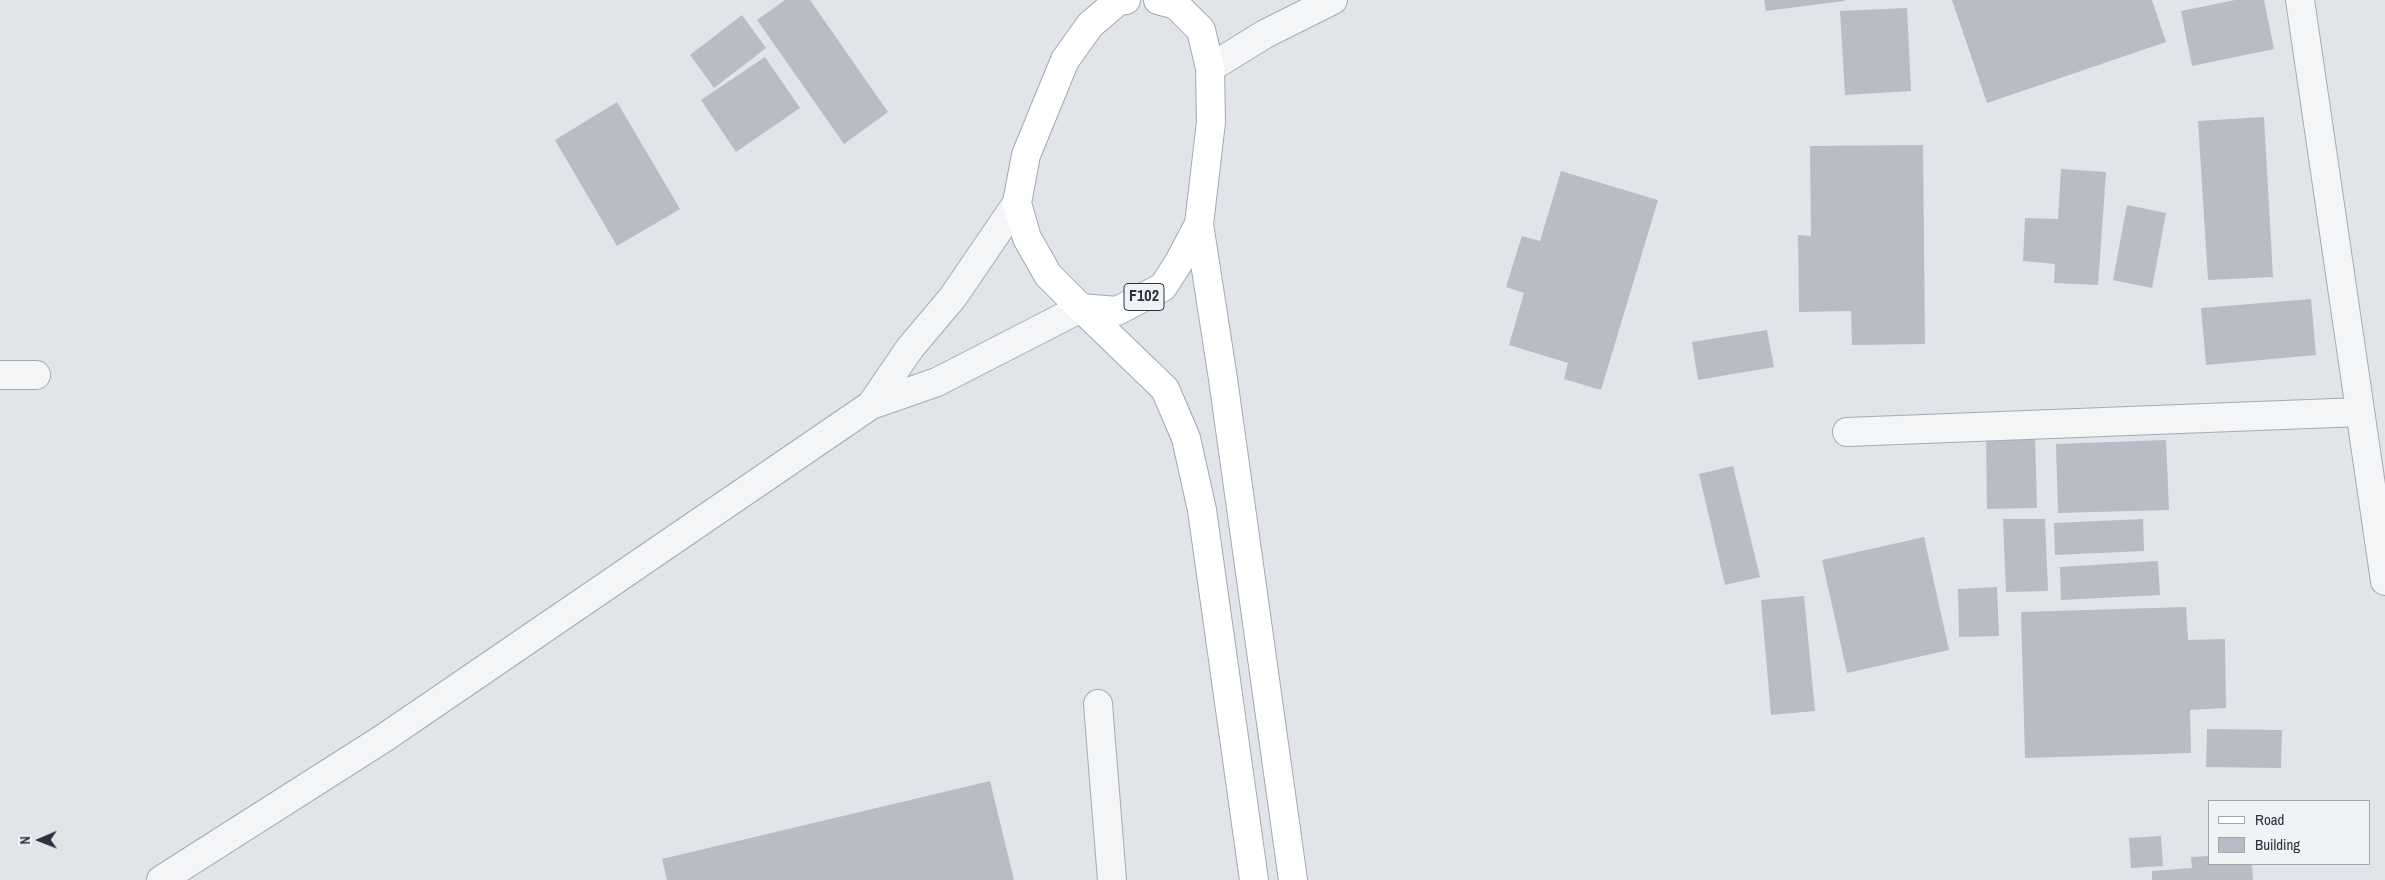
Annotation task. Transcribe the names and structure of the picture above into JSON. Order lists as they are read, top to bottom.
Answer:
{
  "streets": {
    "main road": ["F102"]
  },
  "legend": ["Road", "Building"],
  "north": "left"
}
